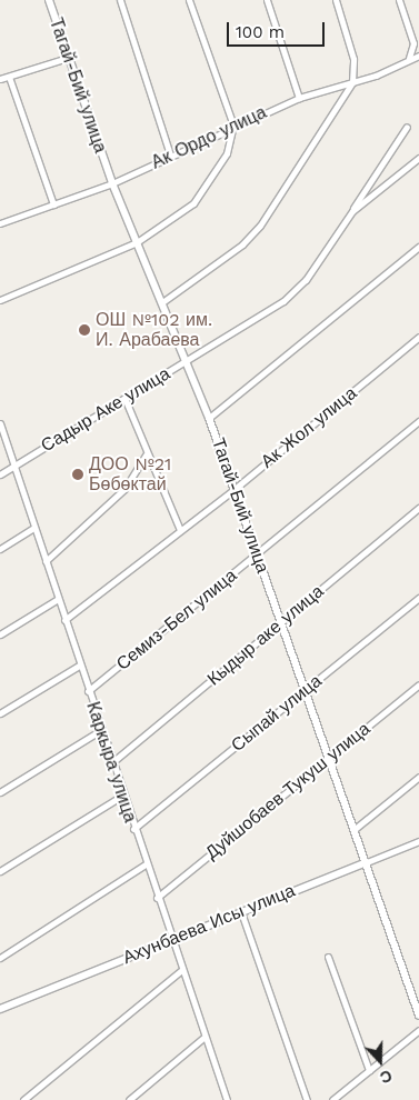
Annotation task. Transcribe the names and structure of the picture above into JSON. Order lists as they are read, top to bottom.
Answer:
{
  "streets": {
    "street": [
      "Тагай-Бий улица",
      "Ак Ордо улица",
      "Садыр Аке улица",
      "Ак Жол улица",
      "Семиз-Бел улица",
      "Кыдыр аке улица",
      "Сыпай улица",
      "Каркыра улица",
      "Дуйшобаев Тукуш улица",
      "Ахунбаева Исы улица"
    ]
  },
  "crossings": [
    ["Тагай-Бий улица", "Ак Ордо улица"],
    ["Тагай-Бий улица", "Садыр Аке улица"],
    ["Тагай-Бий улица", "Ак Жол улица"],
    ["Тагай-Бий улица", "Семиз-Бел улица"],
    ["Тагай-Бий улица", "Кыдыр аке улица"],
    ["Тагай-Бий улица", "Сыпай улица"],
    ["Тагай-Бий улица", "Дуйшобаев Тукуш улица"],
    ["Тагай-Бий улица", "Ахунбаева Исы улица"],
    ["Садыр Аке улица", "Каркыра улица"],
    ["Ак Жол улица", "Каркыра улица"],
    ["Семиз-Бел улица", "Каркыра улица"],
    ["Кыдыр аке улица", "Каркыра улица"],
    ["Сыпай улица", "Каркыра улица"],
    ["Каркыра улица", "Дуйшобаев Тукуш улица"],
    ["Каркыра улица", "Ахунбаева Исы улица"]
  ],
  "places": ["ОШ №102 им. И. Арабаева", "ДОО №21 Бөбөктай"],
  "scale_bar": "100 m",
  "north": "bottom"
}
